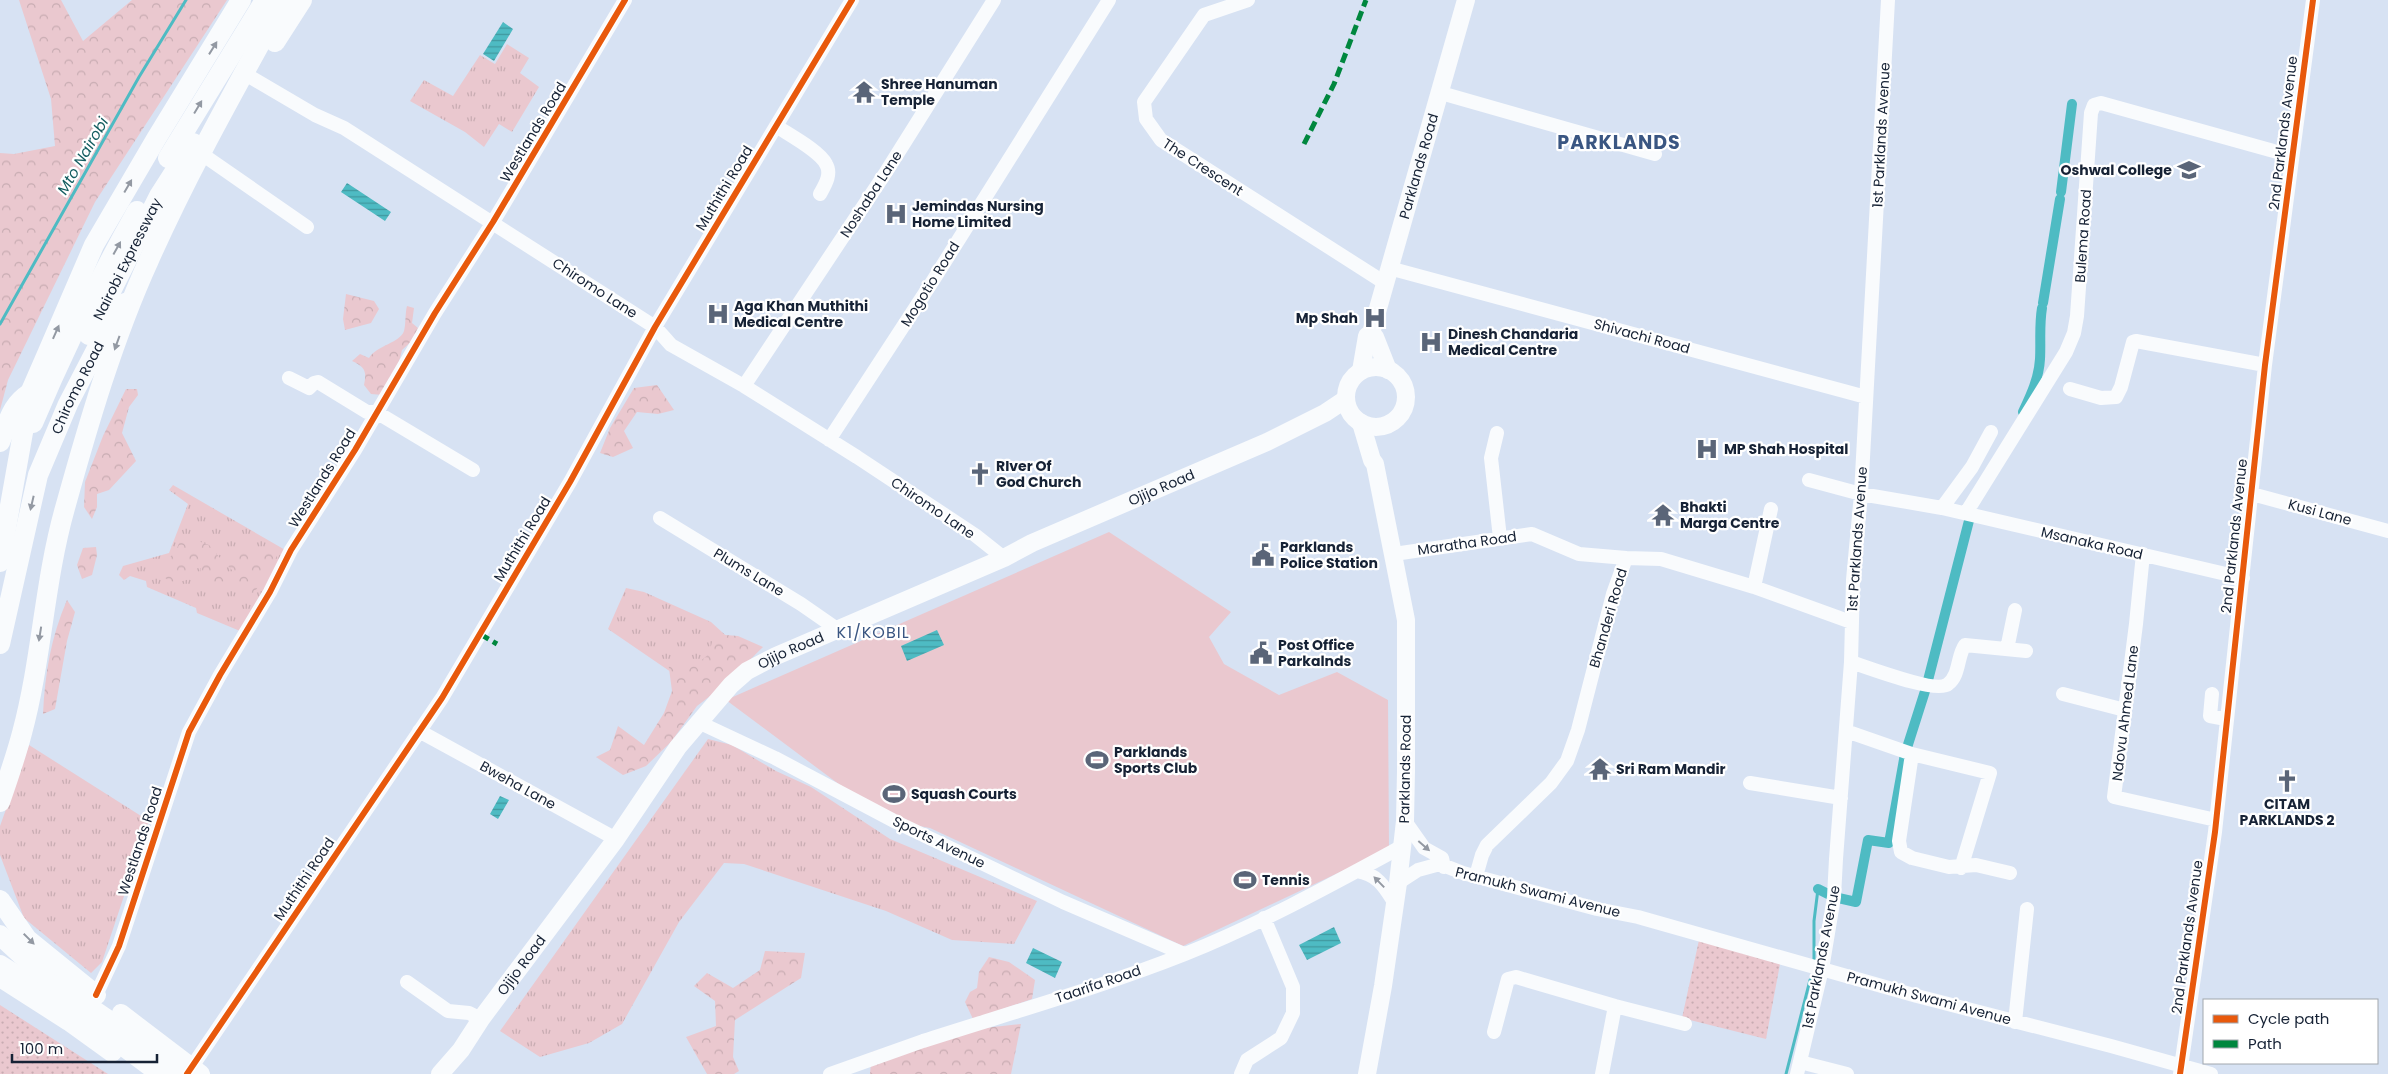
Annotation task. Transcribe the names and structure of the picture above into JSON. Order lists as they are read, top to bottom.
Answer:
{
  "streets": {
    "highway": ["Nairobi Expressway", "Chiromo Road"],
    "main road": ["Parklands Road", "Ojijo Road"],
    "street": [
      "Westlands Road",
      "2nd Parklands Avenue",
      "1st Parklands Avenue",
      "The Crescent",
      "Muthithi Road",
      "Noshaba Lane",
      "Bulema Road",
      "Mogotio Road",
      "Chiromo Lane",
      "Shivachi Road",
      "Kusi Lane",
      "Maratha Road",
      "Msanaka Road",
      "Plums Lane",
      "Bhanderi Road",
      "Ndovu Ahmed Lane",
      "Bweha Lane",
      "Sports Avenue",
      "Pramukh Swami Avenue",
      "Taarifa Road"
    ]
  },
  "crossings": [
    ["Westlands Road", "Chiromo Lane"],
    ["2nd Parklands Avenue", "Bulema Road"],
    ["2nd Parklands Avenue", "Kusi Lane"],
    ["2nd Parklands Avenue", "Msanaka Road"],
    ["2nd Parklands Avenue", "Ndovu Ahmed Lane"],
    ["2nd Parklands Avenue", "Pramukh Swami Avenue"],
    ["1st Parklands Avenue", "Shivachi Road"],
    ["1st Parklands Avenue", "Msanaka Road"],
    ["1st Parklands Avenue", "Bhanderi Road"],
    ["1st Parklands Avenue", "Pramukh Swami Avenue"],
    ["The Crescent", "Parklands Road"],
    ["The Crescent", "Shivachi Road"],
    ["Parklands Road", "Shivachi Road"],
    ["Parklands Road", "Ojijo Road"],
    ["Parklands Road", "Maratha Road"],
    ["Parklands Road", "Pramukh Swami Avenue"],
    ["Parklands Road", "Taarifa Road"],
    ["Muthithi Road", "Chiromo Lane"],
    ["Muthithi Road", "Bweha Lane"],
    ["Noshaba Lane", "Chiromo Lane"],
    ["Bulema Road", "Msanaka Road"],
    ["Mogotio Road", "Chiromo Lane"],
    ["Chiromo Lane", "Chiromo Road"],
    ["Chiromo Lane", "Ojijo Road"],
    ["Ojijo Road", "Plums Lane"],
    ["Ojijo Road", "Bweha Lane"],
    ["Ojijo Road", "Sports Avenue"],
    ["Maratha Road", "Bhanderi Road"],
    ["Msanaka Road", "Ndovu Ahmed Lane"],
    ["Bhanderi Road", "Pramukh Swami Avenue"],
    ["Sports Avenue", "Taarifa Road"]
  ],
  "districts": ["PARKLANDS", "K1/KOBIL"],
  "water": ["Mto Nairobi"],
  "places": {
    "temple": ["Shree Hanuman Temple", "Bhakti Marga Centre", "Sri Ram Mandir"],
    "school or university": ["Oshwal College"],
    "hospital": [
      "Jemindas Nursing Home Limited",
      "Aga Khan Muthithi Medical Centre",
      "Mp Shah",
      "Dinesh Chandaria Medical Centre",
      "MP Shah Hospital"
    ],
    "church": ["RIver Of God Church", "CITAM PARKLANDS 2"],
    "public building": ["Parklands Police Station", "Post Office Parkalnds"],
    "sports": ["Parklands Sports Club", "Squash Courts", "Tennis"]
  },
  "legend": ["Cycle path", "Path"],
  "scale_bar": "100 m"
}
